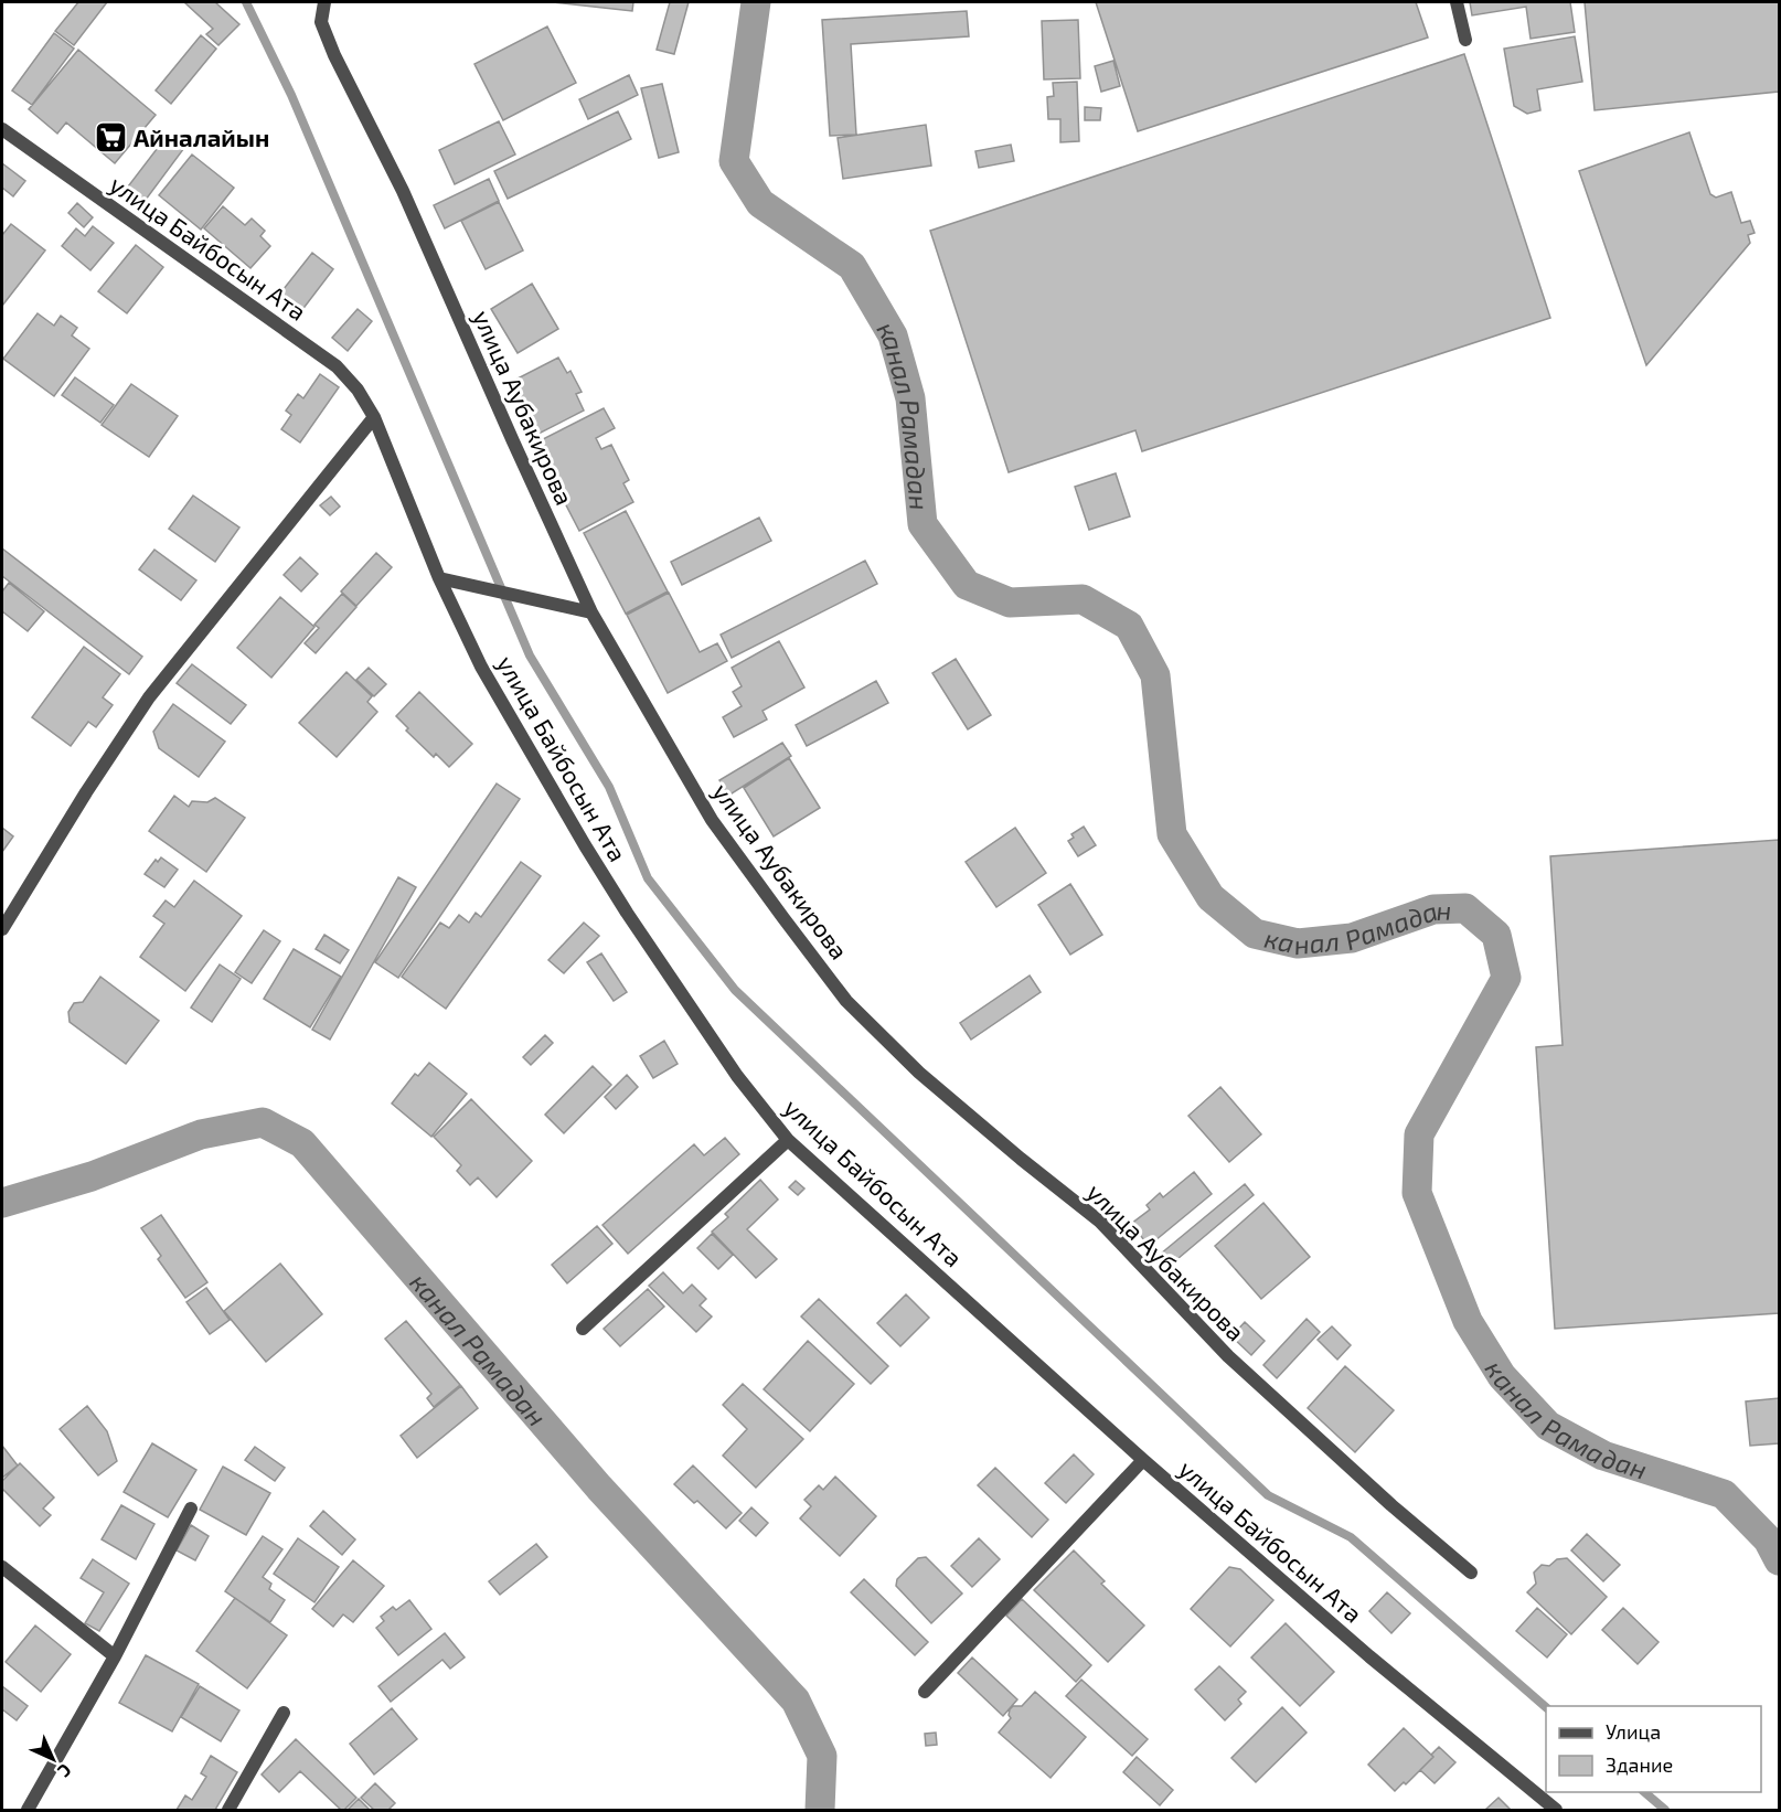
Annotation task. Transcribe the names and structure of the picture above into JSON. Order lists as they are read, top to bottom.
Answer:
{
  "streets": {
    "street": ["улица Байбосын Ата", "улица Аубакирова"]
  },
  "water": ["канал Рамадан"],
  "places": {
    "supermarket": ["Айналайын"]
  },
  "legend": ["Улица", "Здание"],
  "north": "bottom right"
}
